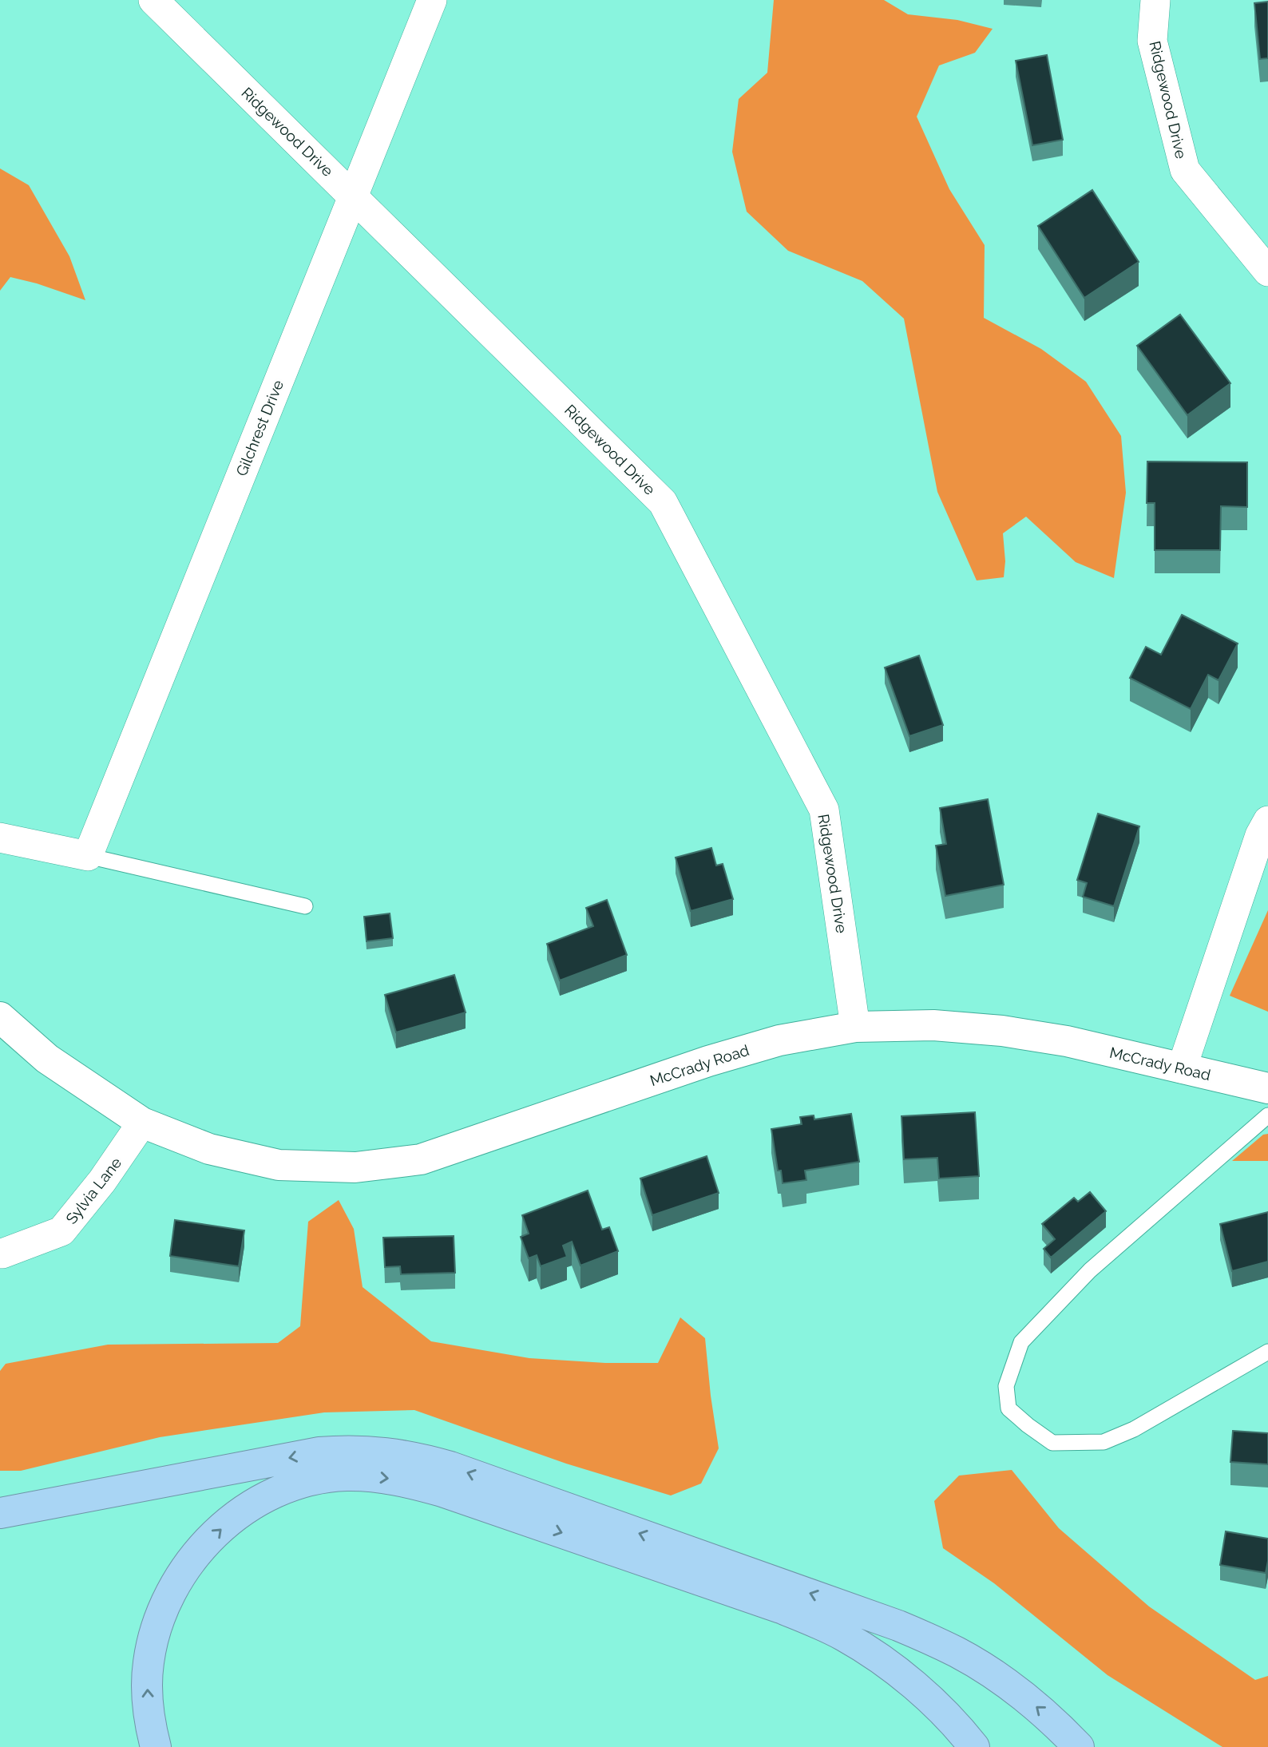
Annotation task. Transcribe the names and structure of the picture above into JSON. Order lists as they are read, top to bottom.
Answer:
{
  "streets": {
    "main road": ["McCrady Road"],
    "street": ["Ridgewood Drive", "Gilchrest Drive", "Sylvia Lane"]
  },
  "crossings": [
    ["Ridgewood Drive", "Gilchrest Drive"],
    ["Ridgewood Drive", "McCrady Road"],
    ["McCrady Road", "Sylvia Lane"]
  ]
}
